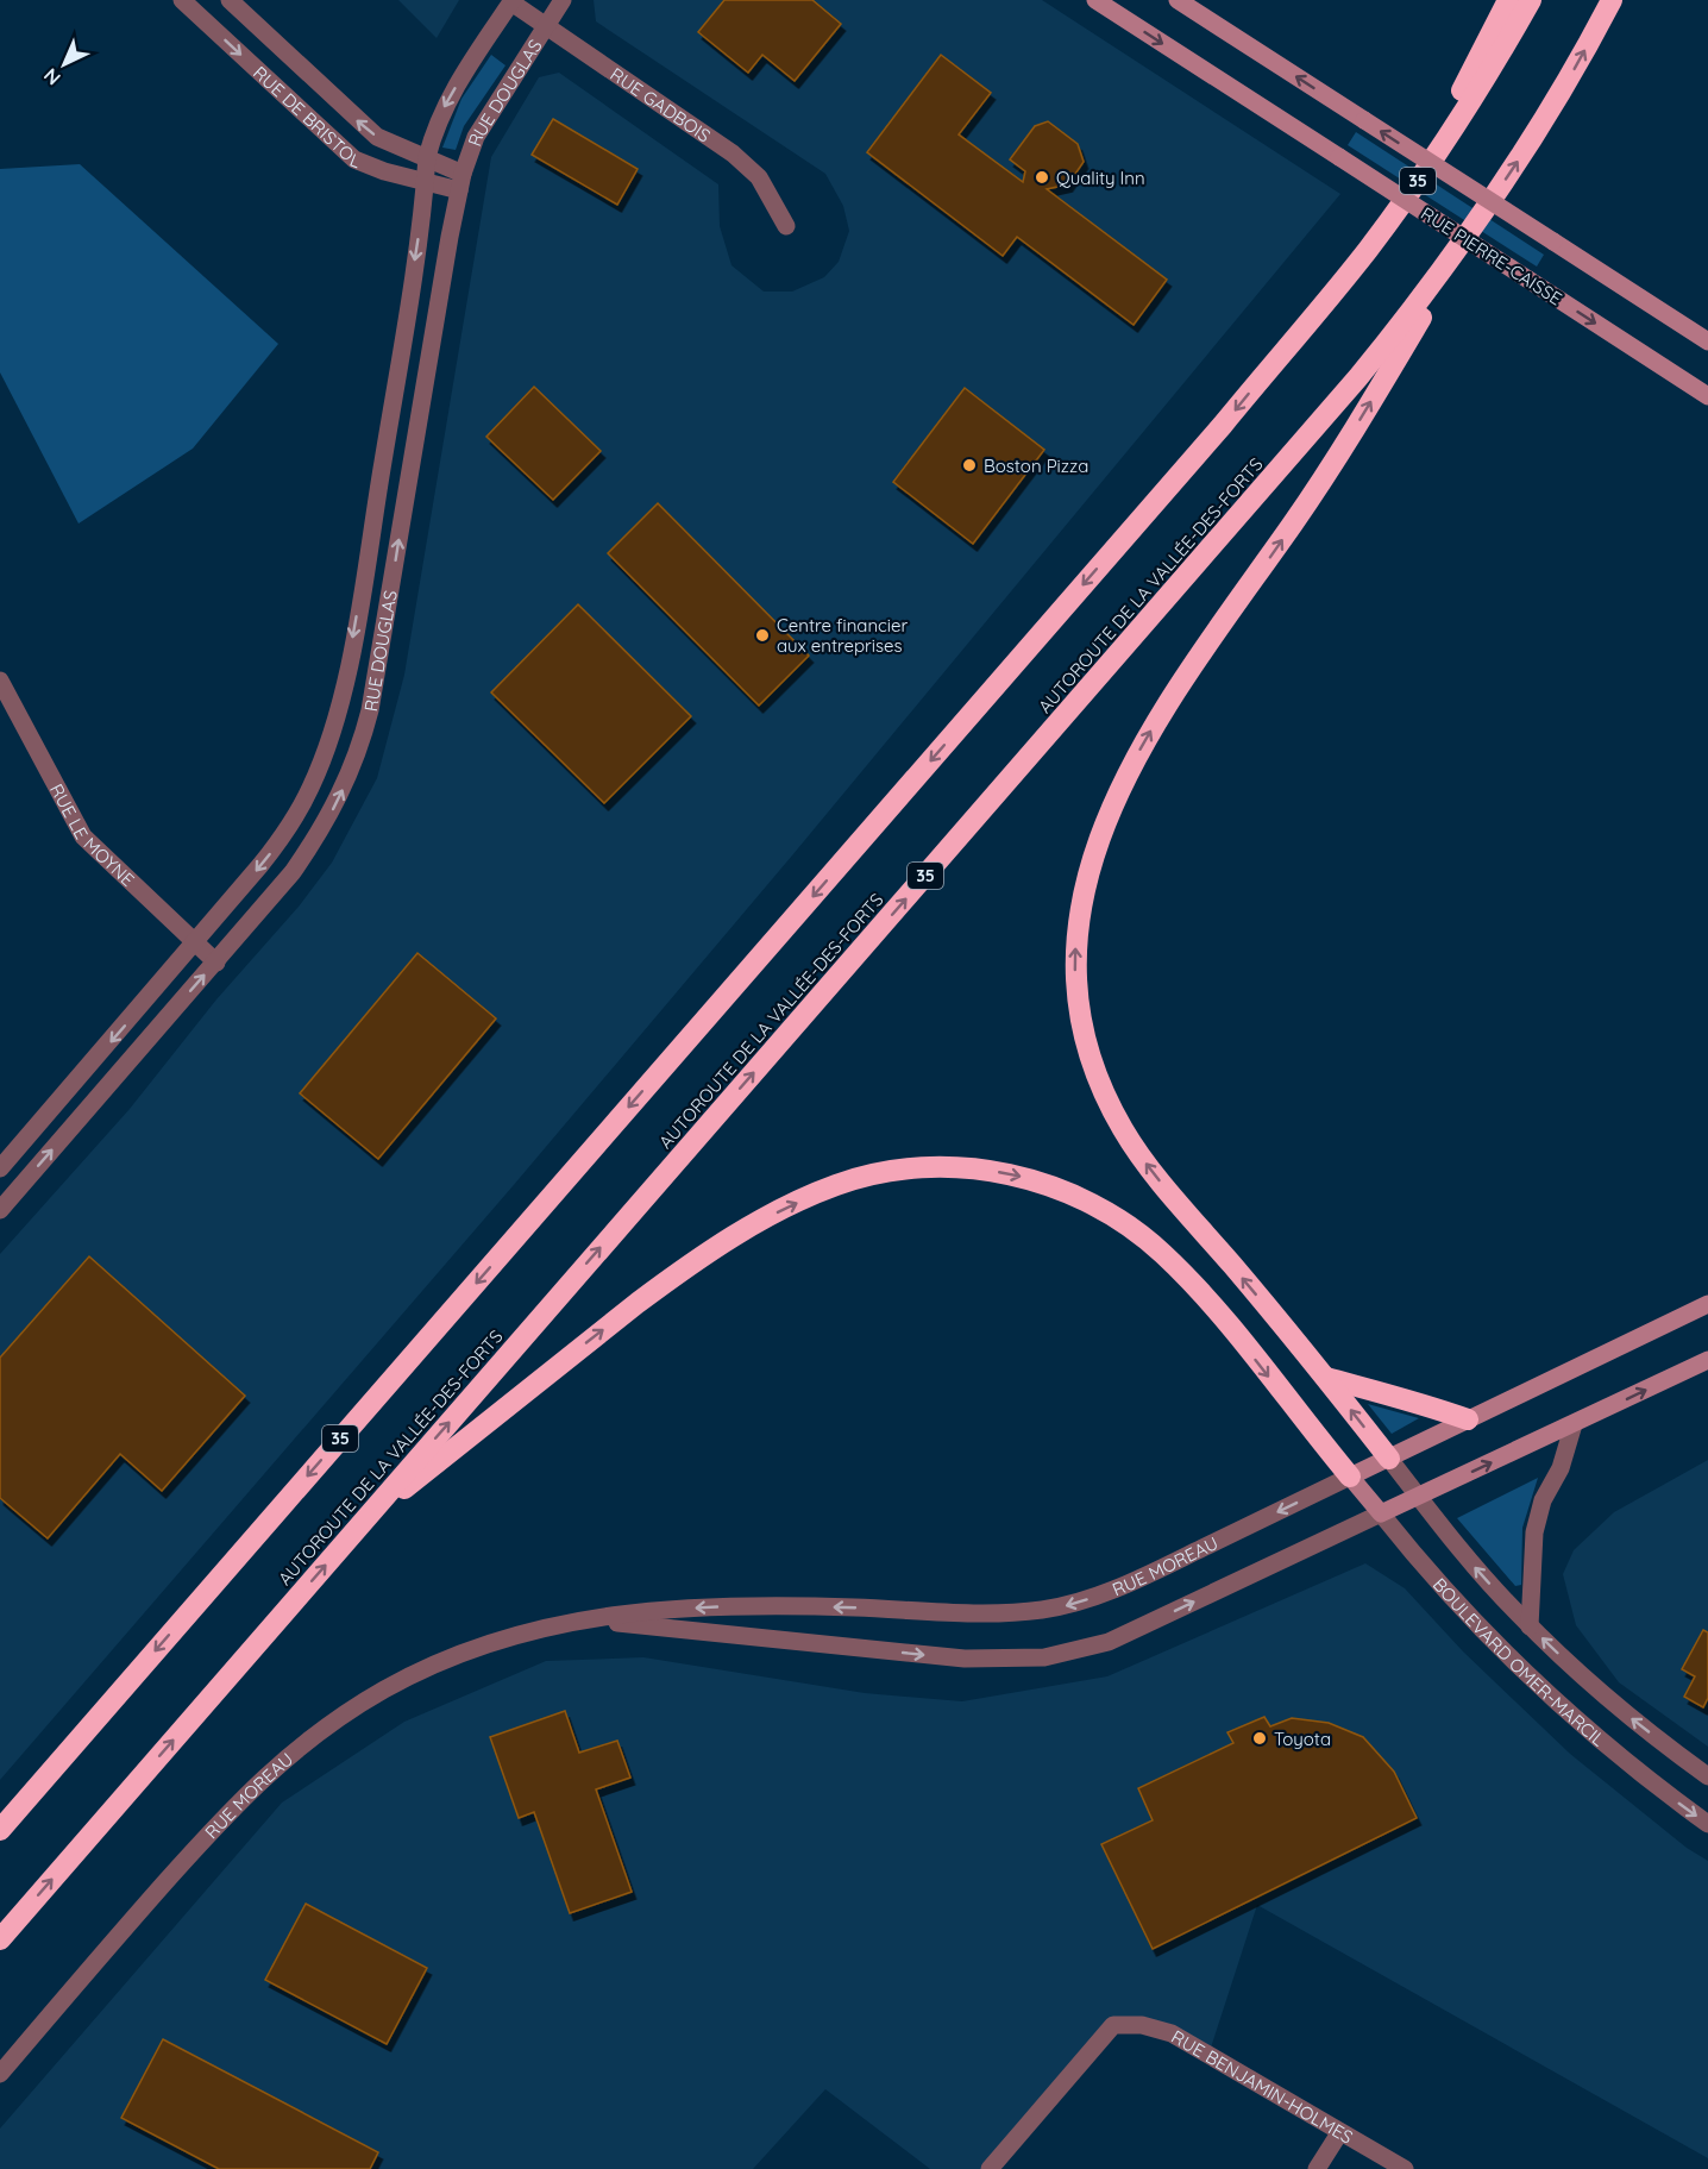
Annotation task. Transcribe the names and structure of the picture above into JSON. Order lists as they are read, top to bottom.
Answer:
{
  "streets": {
    "highway": ["35", "AUTOROUTE DE LA VALLÉE-DES-FORTS"],
    "main road": ["RUE PIERRE-CAISSE", "RUE MOREAU", "BOULEVARD OMER-MARCIL"],
    "street": [
      "RUE DOUGLAS",
      "RUE GADBOIS",
      "RUE DE BRISTOL",
      "RUE LE MOYNE",
      "RUE BENJAMIN-HOLMES"
    ]
  },
  "crossings": [
    ["RUE DOUGLAS", "RUE GADBOIS"],
    ["RUE DOUGLAS", "RUE DE BRISTOL"],
    ["RUE DOUGLAS", "RUE LE MOYNE"],
    ["RUE MOREAU", "BOULEVARD OMER-MARCIL"]
  ],
  "places": [
    "Quality Inn",
    "Boston Pizza",
    "Centre financier aux entreprises",
    "Toyota"
  ],
  "north": "bottom left"
}
